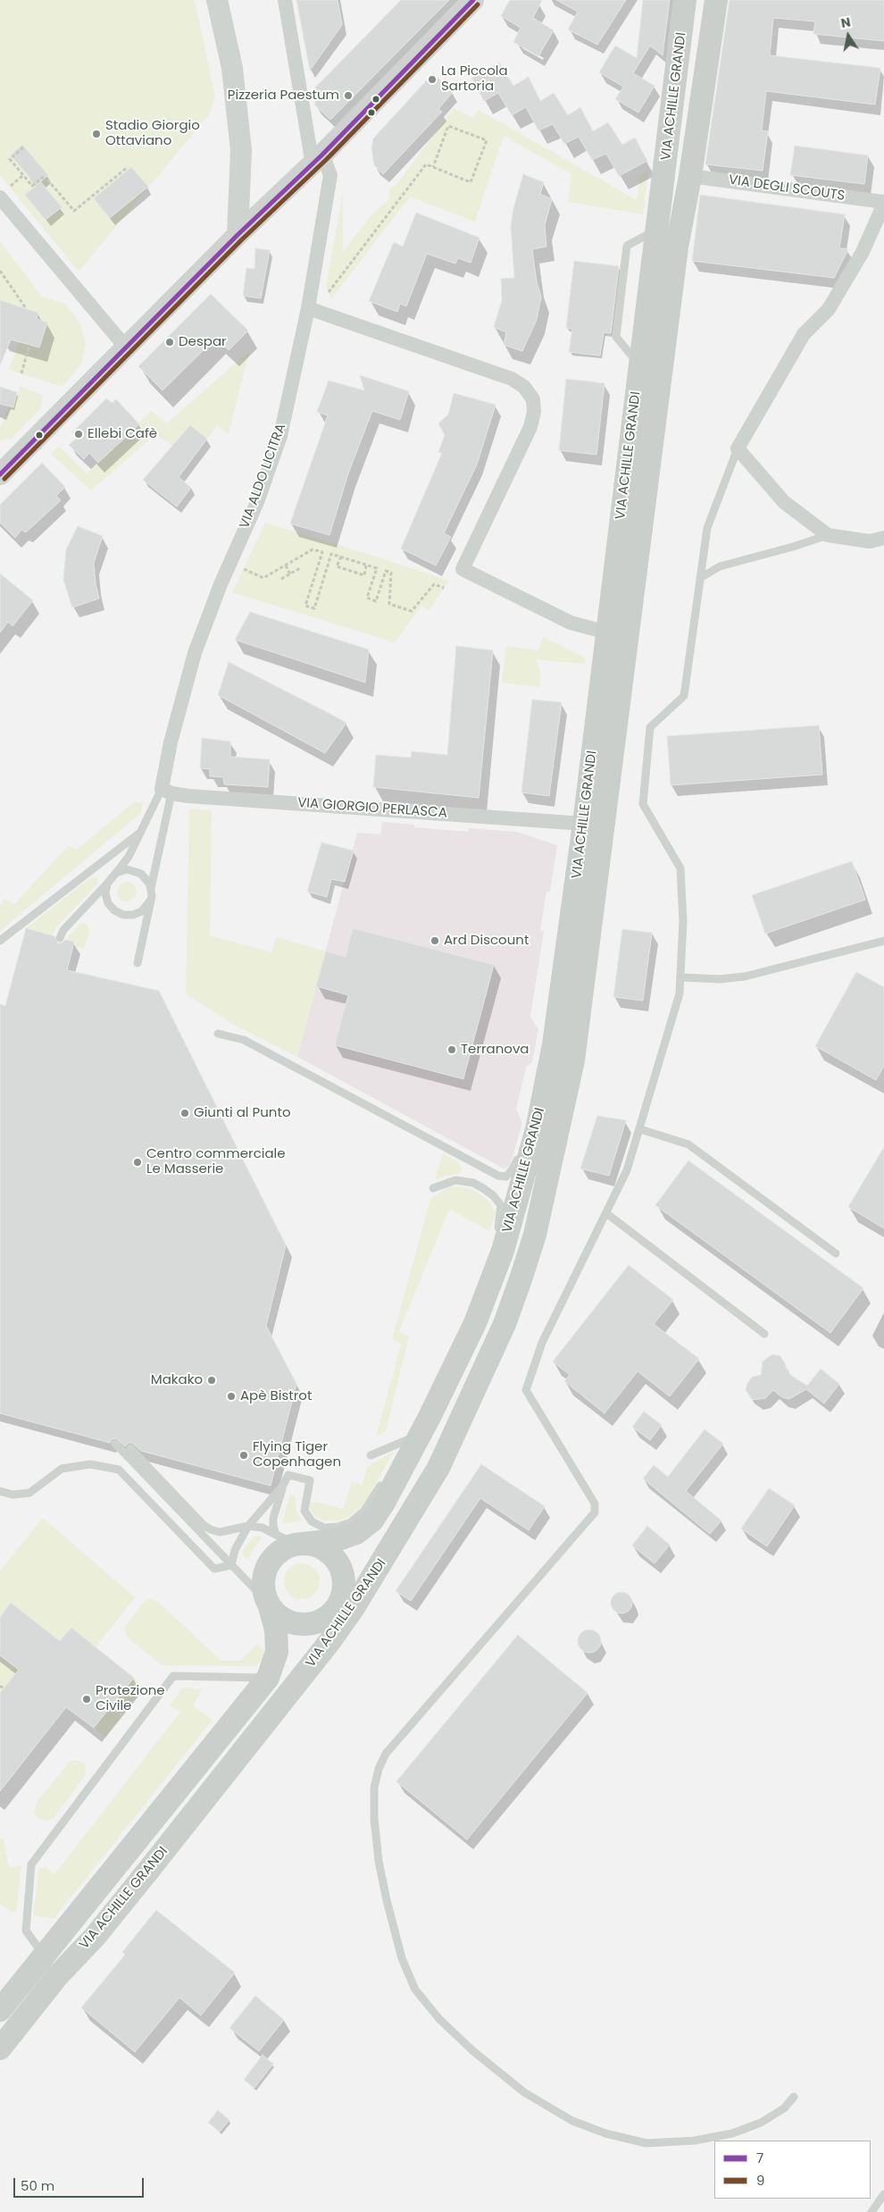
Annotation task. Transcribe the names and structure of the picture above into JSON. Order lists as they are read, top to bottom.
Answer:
{
  "streets": {
    "main road": ["VIA ACHILLE GRANDI"],
    "street": ["VIA DEGLI SCOUTS", "VIA ALDO LICITRA", "VIA GIORGIO PERLASCA"]
  },
  "crossings": [
    ["VIA ACHILLE GRANDI", "VIA DEGLI SCOUTS"],
    ["VIA ACHILLE GRANDI", "VIA GIORGIO PERLASCA"],
    ["VIA ALDO LICITRA", "VIA GIORGIO PERLASCA"]
  ],
  "places": [
    "La Piccola Sartoria",
    "Pizzeria Paestum",
    "Stadio Giorgio Ottaviano",
    "Despar",
    "Ellebi Cafè",
    "Ard Discount",
    "Terranova",
    "Giunti al Punto",
    "Centro commerciale Le Masserie",
    "Makako",
    "Apè Bistrot",
    "Flying Tiger Copenhagen",
    "Protezione Civile"
  ],
  "lines": ["transit line 7", "transit line 9"],
  "legend": ["7", "9"],
  "scale_bar": "50 m",
  "north": "top"
}
